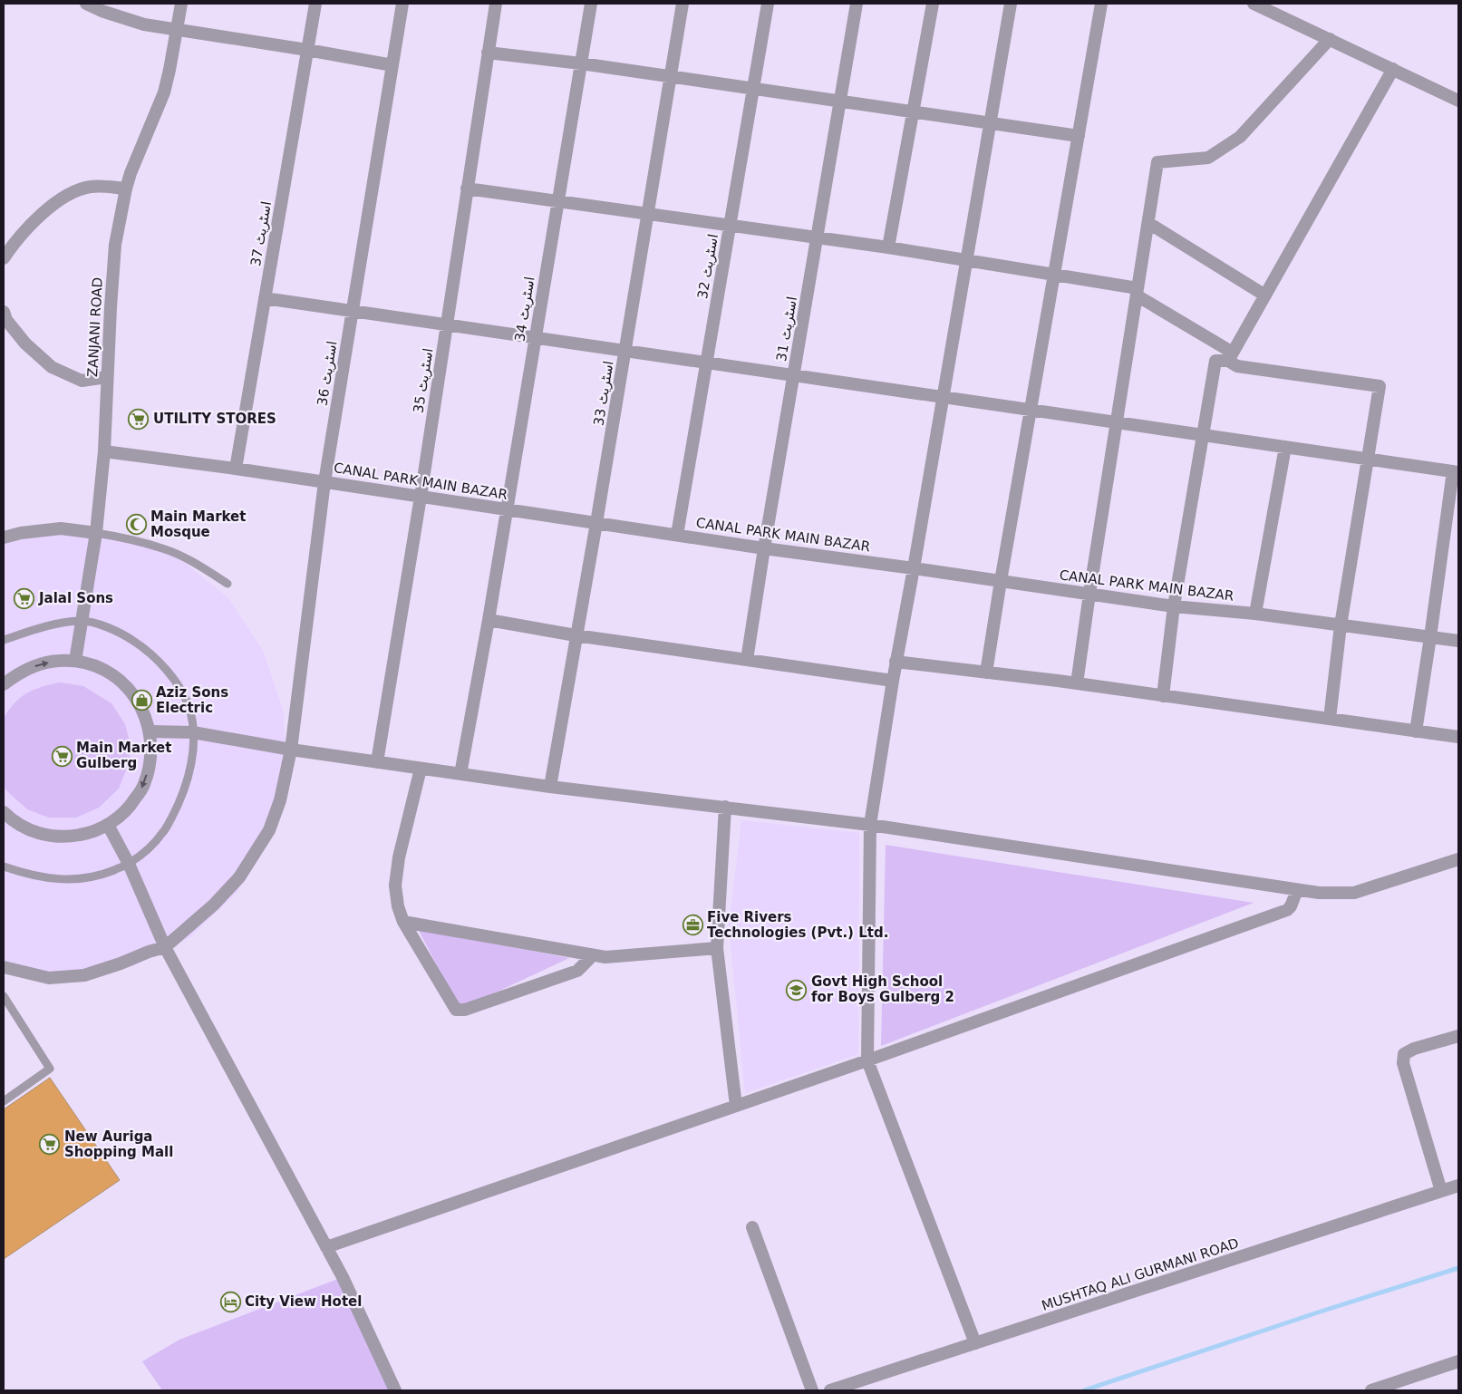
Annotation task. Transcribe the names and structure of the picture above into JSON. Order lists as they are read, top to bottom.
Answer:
{
  "streets": {
    "street": [
      "اسٹریٹ 37",
      "اسٹریٹ 32",
      "اسٹریٹ 34",
      "ZANJANI ROAD",
      "اسٹریٹ 31",
      "اسٹریٹ 36",
      "اسٹریٹ 35",
      "اسٹریٹ 33",
      "CANAL PARK MAIN BAZAR",
      "MUSHTAQ ALI GURMANI ROAD"
    ]
  },
  "crossings": [
    ["اسٹریٹ 37", "CANAL PARK MAIN BAZAR"],
    ["اسٹریٹ 32", "CANAL PARK MAIN BAZAR"],
    ["اسٹریٹ 34", "CANAL PARK MAIN BAZAR"],
    ["ZANJANI ROAD", "CANAL PARK MAIN BAZAR"],
    ["اسٹریٹ 31", "CANAL PARK MAIN BAZAR"],
    ["اسٹریٹ 36", "CANAL PARK MAIN BAZAR"],
    ["اسٹریٹ 35", "CANAL PARK MAIN BAZAR"],
    ["اسٹریٹ 33", "CANAL PARK MAIN BAZAR"]
  ],
  "places": {
    "supermarket": [
      "UTILITY STORES",
      "Jalal Sons",
      "Main Market Gulberg",
      "New Auriga Shopping Mall"
    ],
    "mosque": ["Main Market Mosque"],
    "shop": ["Aziz Sons Electric"],
    "office": ["Five Rivers Technologies (Pvt.) Ltd."],
    "school or university": ["Govt High School for Boys Gulberg 2"],
    "hotel": ["City View Hotel"]
  }
}
